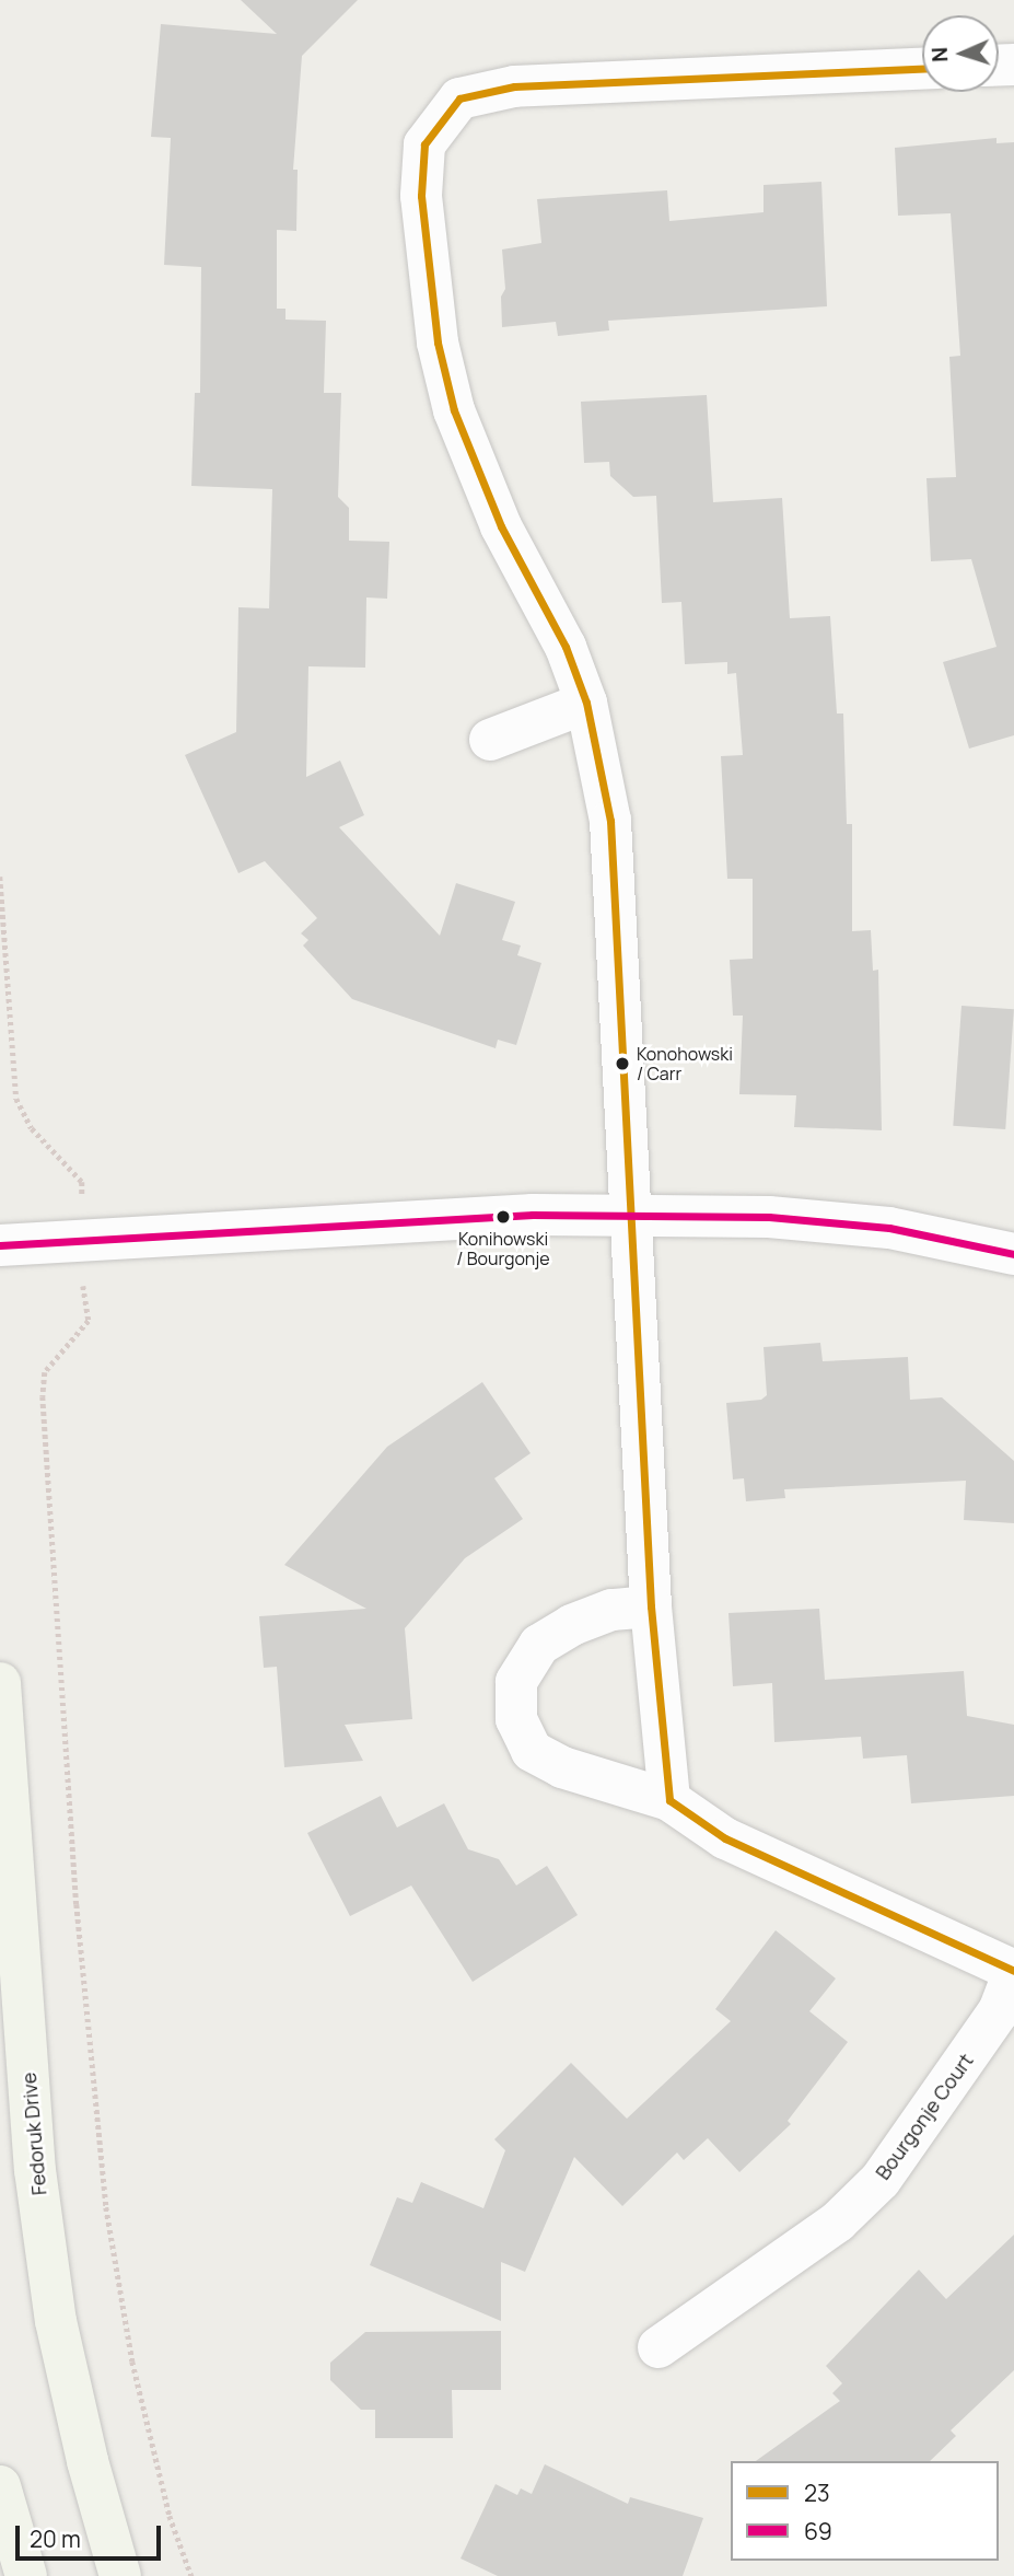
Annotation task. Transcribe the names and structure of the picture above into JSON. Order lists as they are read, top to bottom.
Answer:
{
  "streets": {
    "main road": ["Fedoruk Drive"],
    "street": ["Bourgonje Court"]
  },
  "places": ["Konohowski / Carr", "Konihowski / Bourgonje"],
  "lines": ["transit line 23", "transit line 69"],
  "legend": ["23", "69"],
  "scale_bar": "20 m",
  "north": "left"
}
